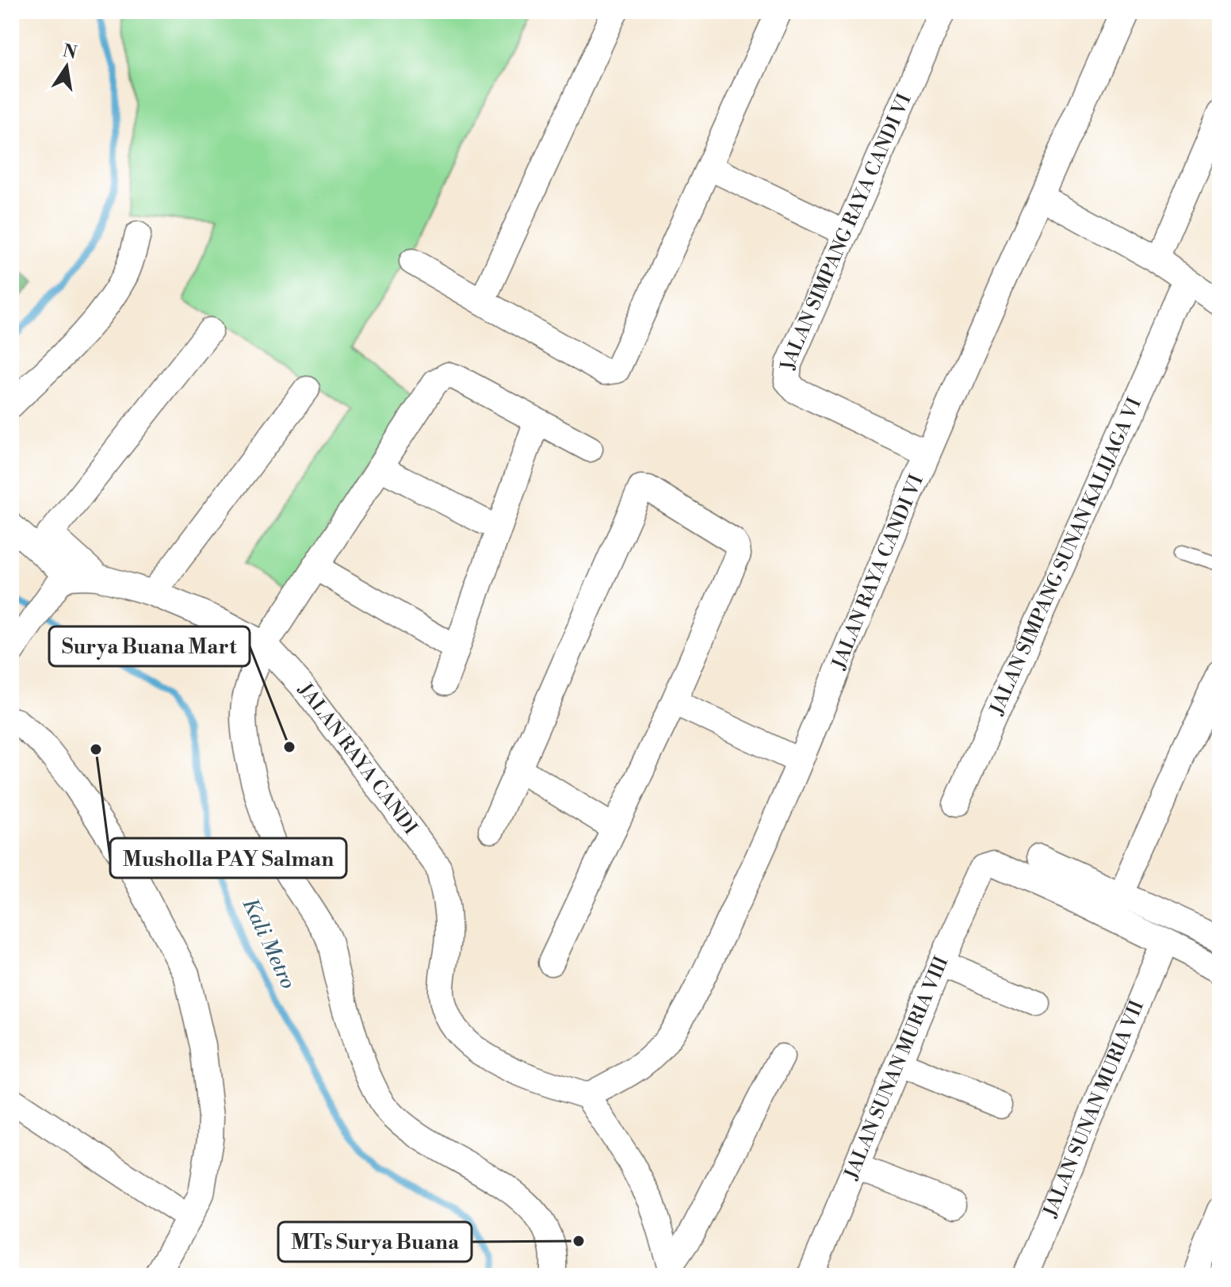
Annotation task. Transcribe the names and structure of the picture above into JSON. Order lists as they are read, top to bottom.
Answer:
{
  "streets": {
    "street": [
      "JALAN SIMPANG RAYA CANDI VI",
      "JALAN SIMPANG SUNAN KALIJAGA VI",
      "JALAN RAYA CANDI VI",
      "JALAN RAYA CANDI",
      "JALAN SUNAN MURIA VIII",
      "JALAN SUNAN MURIA VII"
    ]
  },
  "crossings": [
    ["JALAN SIMPANG RAYA CANDI VI", "JALAN RAYA CANDI VI"],
    ["JALAN RAYA CANDI VI", "JALAN RAYA CANDI"],
    ["JALAN SUNAN MURIA VIII", "JALAN SUNAN MURIA VII"]
  ],
  "water": ["Kali Metro"],
  "places": ["Surya Buana Mart", "Musholla PAY Salman", "MTs Surya Buana"],
  "north": "top"
}
